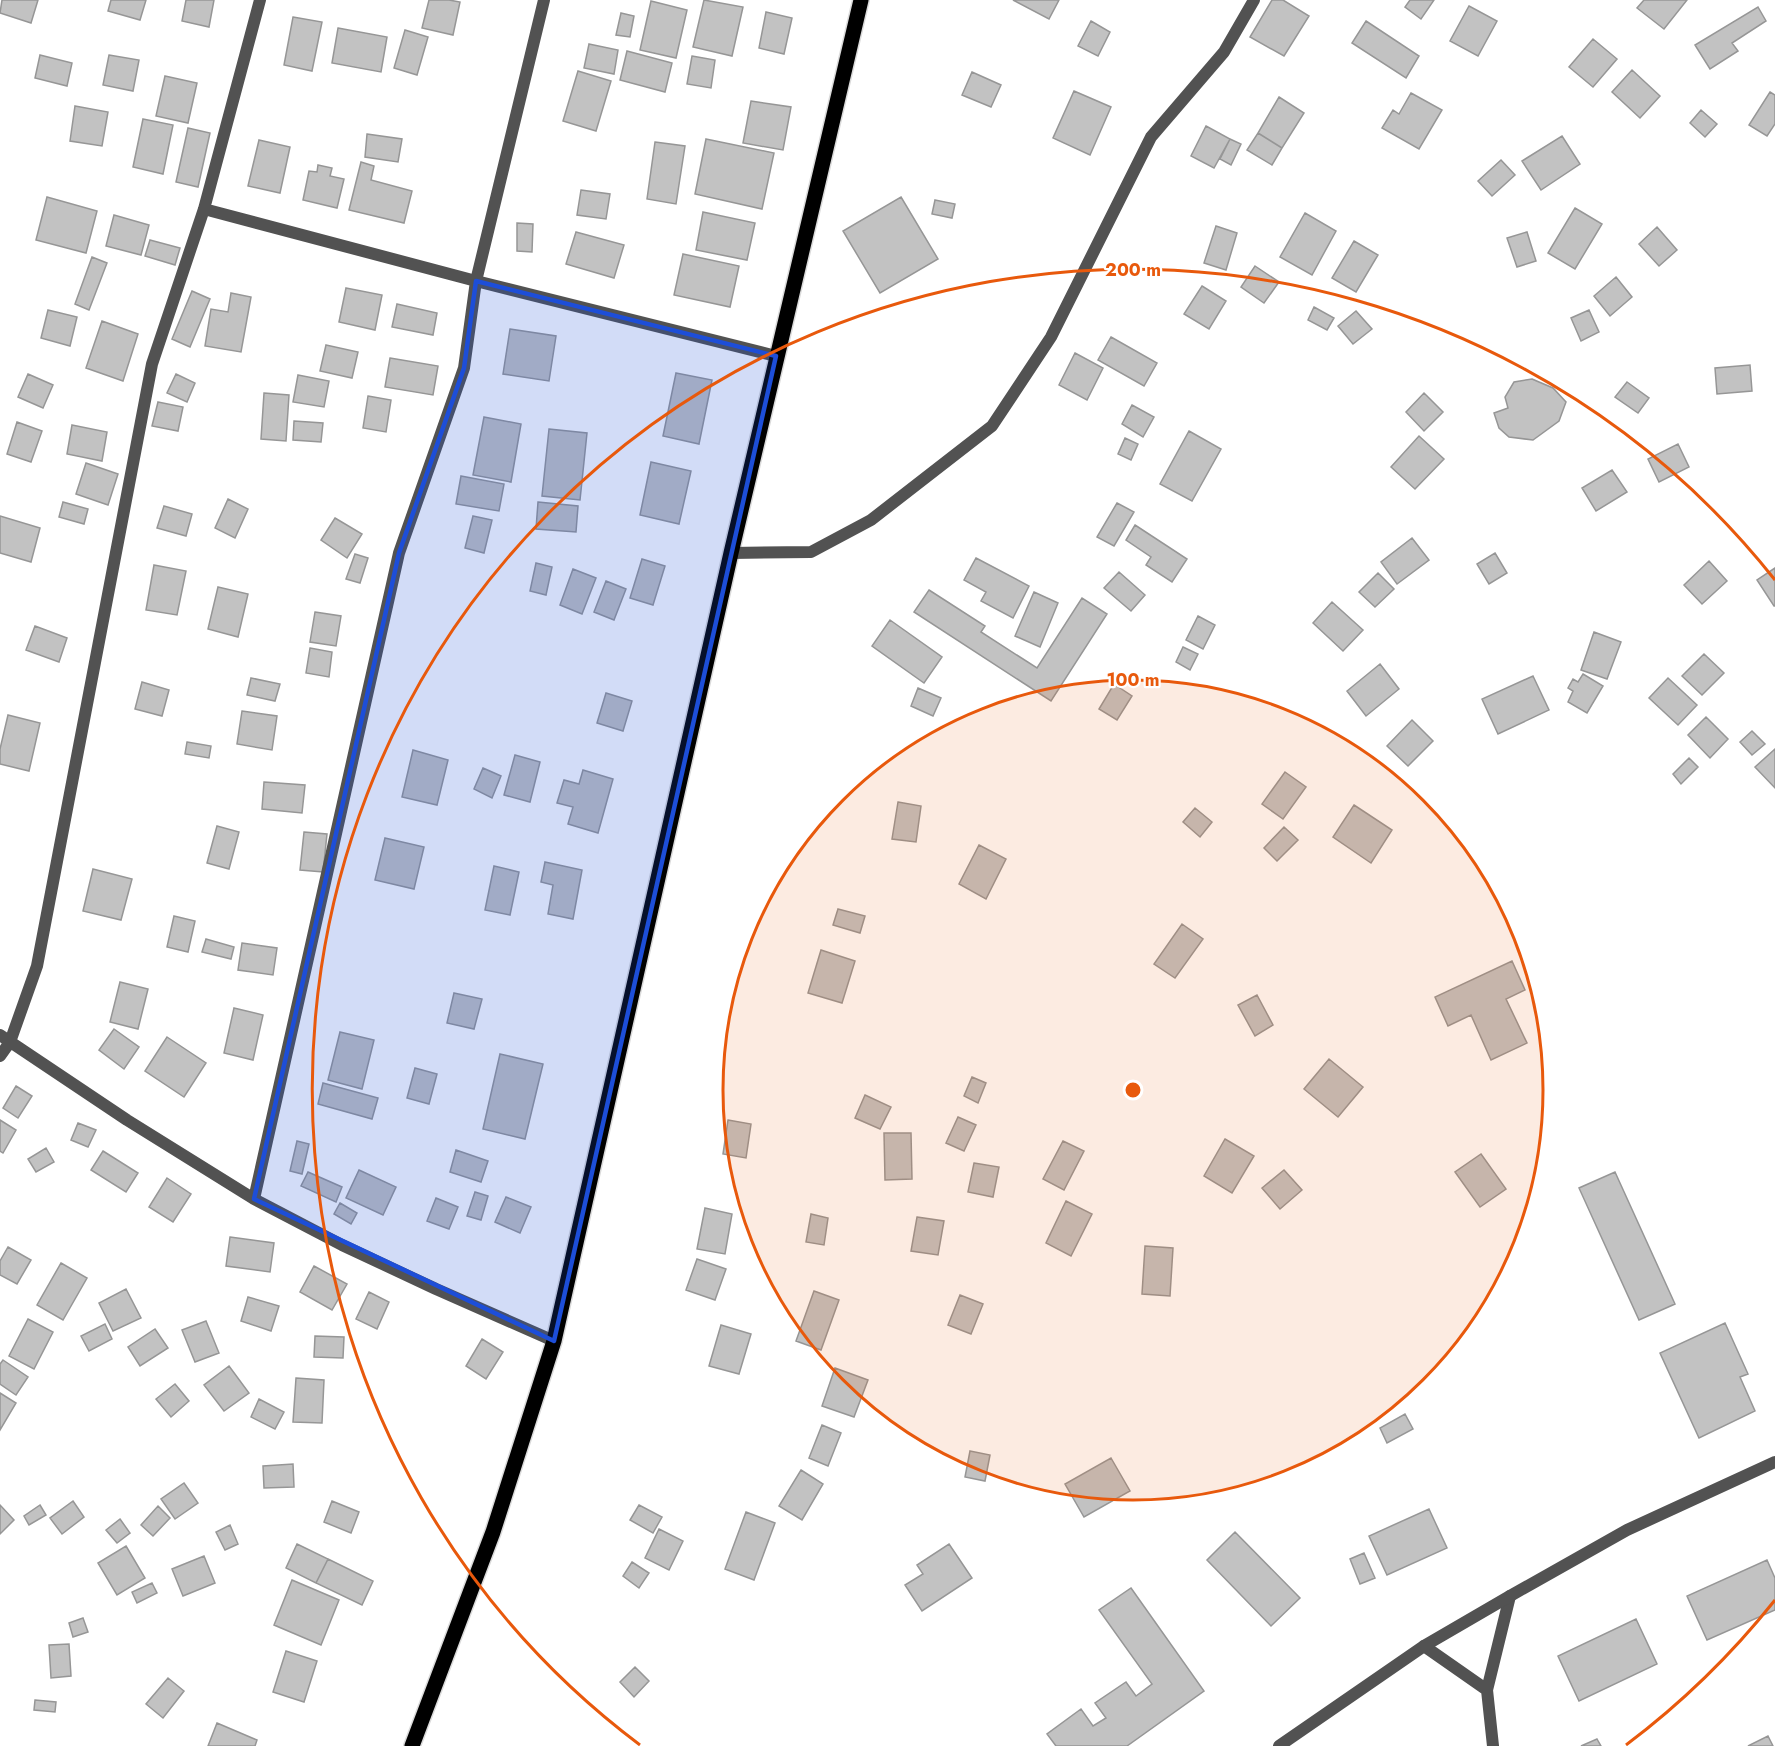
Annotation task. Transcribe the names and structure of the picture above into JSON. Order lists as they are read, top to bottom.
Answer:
{
  "rings": ["200 m", "100 m"]
}
